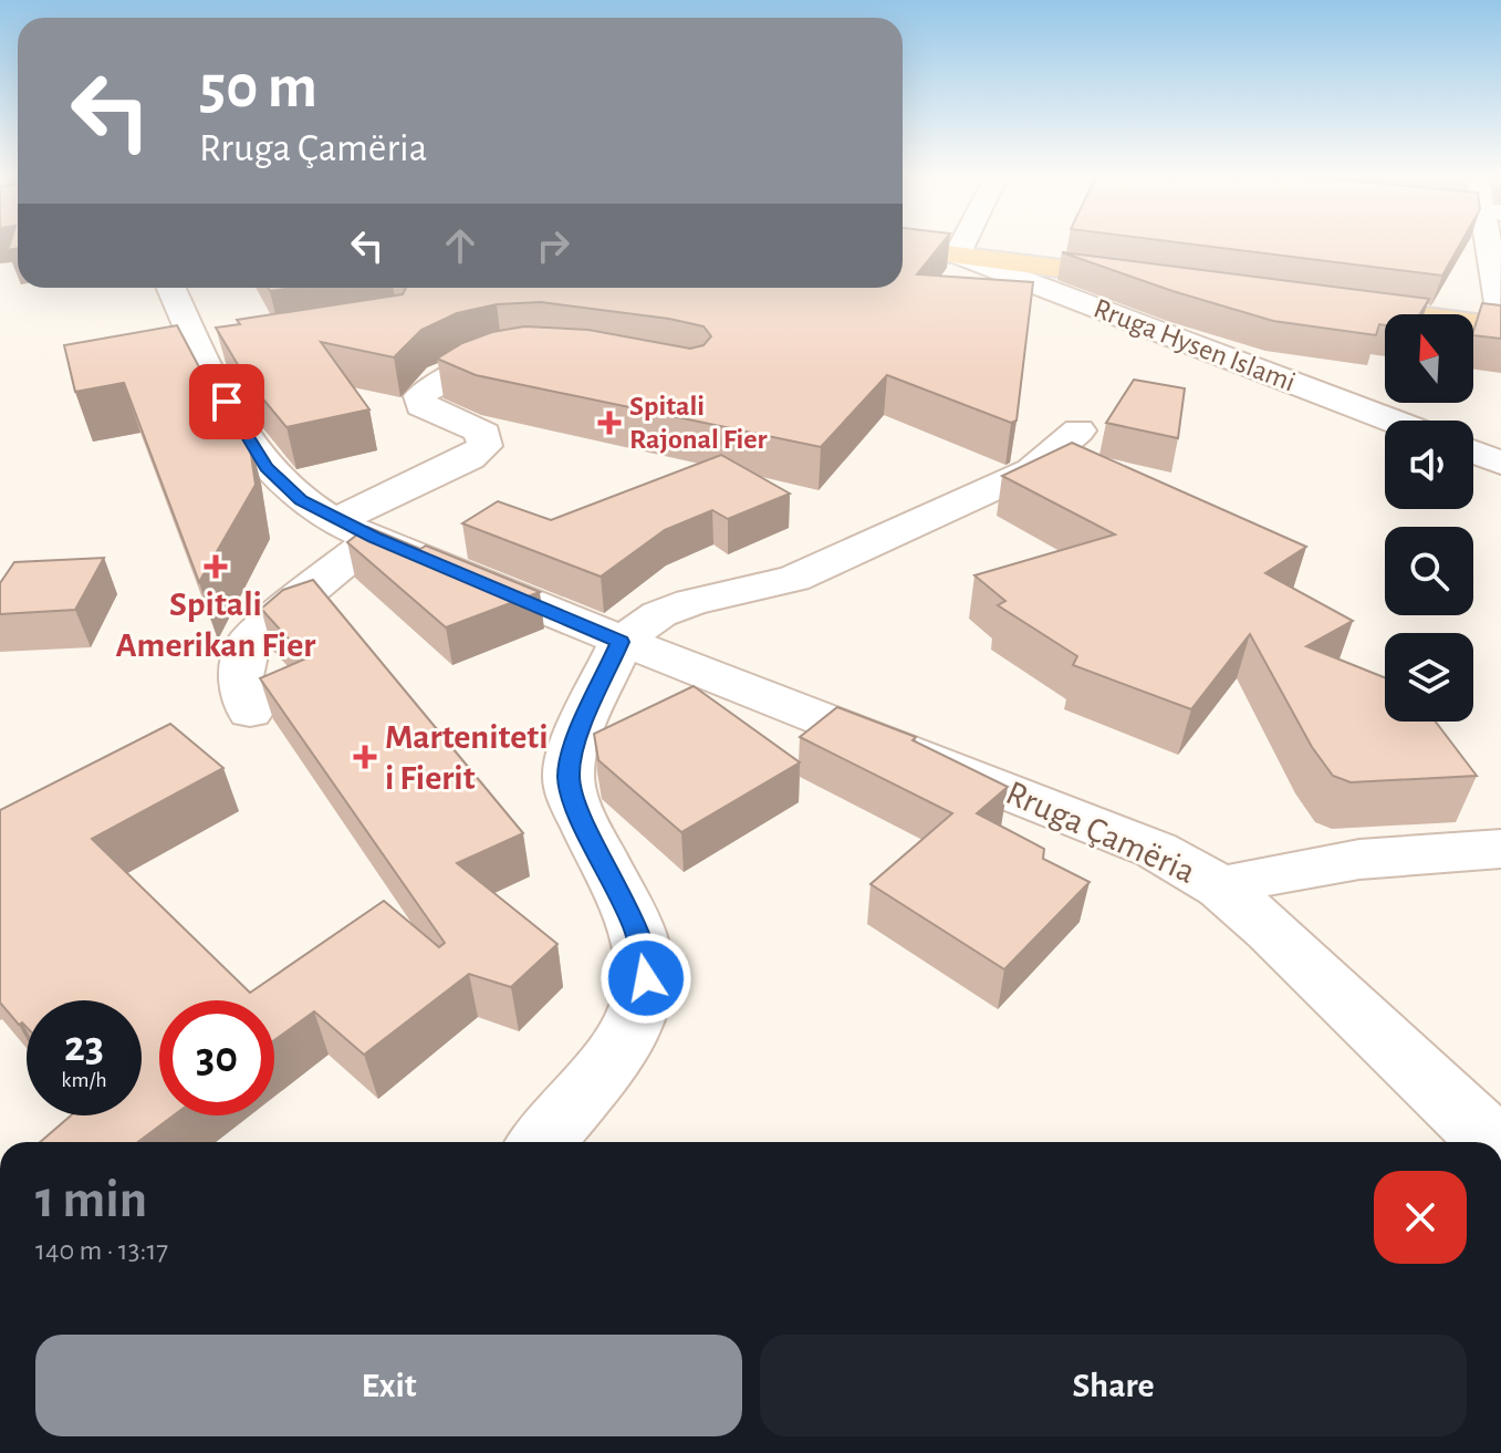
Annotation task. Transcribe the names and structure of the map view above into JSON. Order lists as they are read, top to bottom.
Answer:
{
  "streets": {
    "street": ["Rruga Hysen Islami", "Rruga Çamëria"]
  },
  "places": {
    "health": ["Spitali Rajonal Fier", "Spitali Amerikan Fier", "Marteniteti i Fierit"]
  },
  "north": "top",
  "page": {
    "turn": ["50 m", "Rruga Çamëria"],
    "speed": "23 km/h",
    "limit": "30",
    "heading": ["1 min", "140 m · 13:17"],
    "buttons": ["Exit", "Share"]
  }
}
